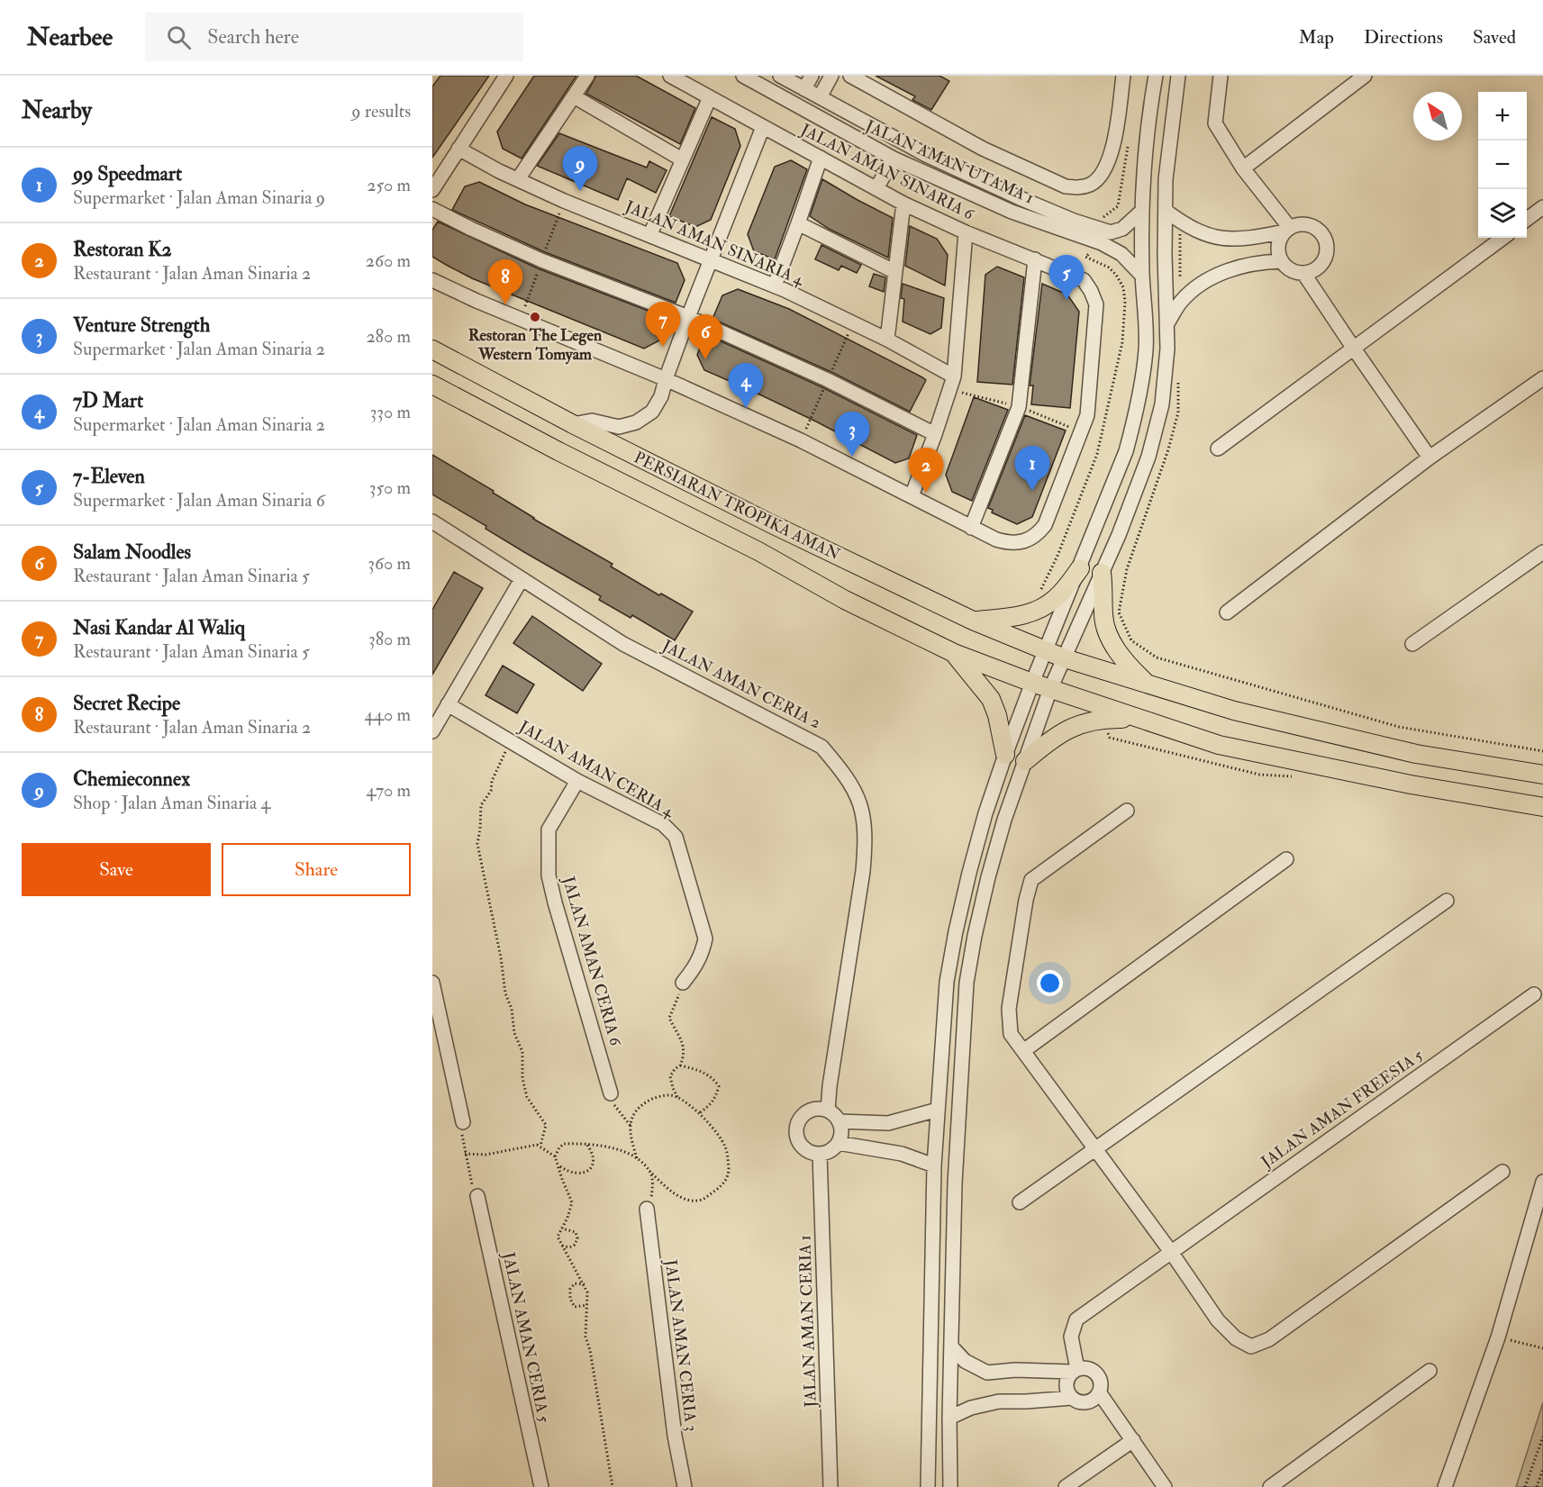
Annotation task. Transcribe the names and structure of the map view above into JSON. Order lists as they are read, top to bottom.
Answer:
{
  "streets": {
    "main road": ["PERSIARAN TROPIKA AMAN"],
    "street": [
      "JALAN AMAN UTAMA 1",
      "JALAN AMAN SINARIA 6",
      "JALAN AMAN SINARIA 4",
      "JALAN AMAN CERIA 2",
      "JALAN AMAN CERIA 4",
      "JALAN AMAN CERIA 6",
      "JALAN AMAN FREESIA 5",
      "JALAN AMAN CERIA 1",
      "JALAN AMAN CERIA 5",
      "JALAN AMAN CERIA 3"
    ]
  },
  "crossings": [
    ["JALAN AMAN CERIA 2", "JALAN AMAN CERIA 1"],
    ["JALAN AMAN CERIA 4", "JALAN AMAN CERIA 6"]
  ],
  "places": ["Restoran The Legen Western Tomyam"],
  "north": "top left",
  "page": {
    "header": "Nearbee",
    "search": "Search here",
    "nav": ["Map", "Directions", "Saved"],
    "heading": ["Nearby", "9 results"],
    "map_buttons": ["+", "−"],
    "list": [
      {
        "mark": "1",
        "name": "99 Speedmart",
        "note": "Supermarket · Jalan Aman Sinaria 9",
        "value": "250 m"
      },
      {
        "mark": "2",
        "name": "Restoran K2",
        "note": "Restaurant · Jalan Aman Sinaria 2",
        "value": "260 m"
      },
      {
        "mark": "3",
        "name": "Venture Strength",
        "note": "Supermarket · Jalan Aman Sinaria 2",
        "value": "280 m"
      },
      {
        "mark": "4",
        "name": "7D Mart",
        "note": "Supermarket · Jalan Aman Sinaria 2",
        "value": "330 m"
      },
      {
        "mark": "5",
        "name": "7-Eleven",
        "note": "Supermarket · Jalan Aman Sinaria 6",
        "value": "350 m"
      },
      {
        "mark": "6",
        "name": "Salam Noodles",
        "note": "Restaurant · Jalan Aman Sinaria 5",
        "value": "360 m"
      },
      {
        "mark": "7",
        "name": "Nasi Kandar Al Waliq",
        "note": "Restaurant · Jalan Aman Sinaria 5",
        "value": "380 m"
      },
      {
        "mark": "8",
        "name": "Secret Recipe",
        "note": "Restaurant · Jalan Aman Sinaria 2",
        "value": "440 m"
      },
      {
        "mark": "9",
        "name": "Chemieconnex",
        "note": "Shop · Jalan Aman Sinaria 4",
        "value": "470 m"
      }
    ],
    "pins": [
      "9",
      "5",
      "8",
      "7",
      "6",
      "4",
      "3",
      "1",
      "2"
    ],
    "buttons": ["Save", "Share"]
  }
}
